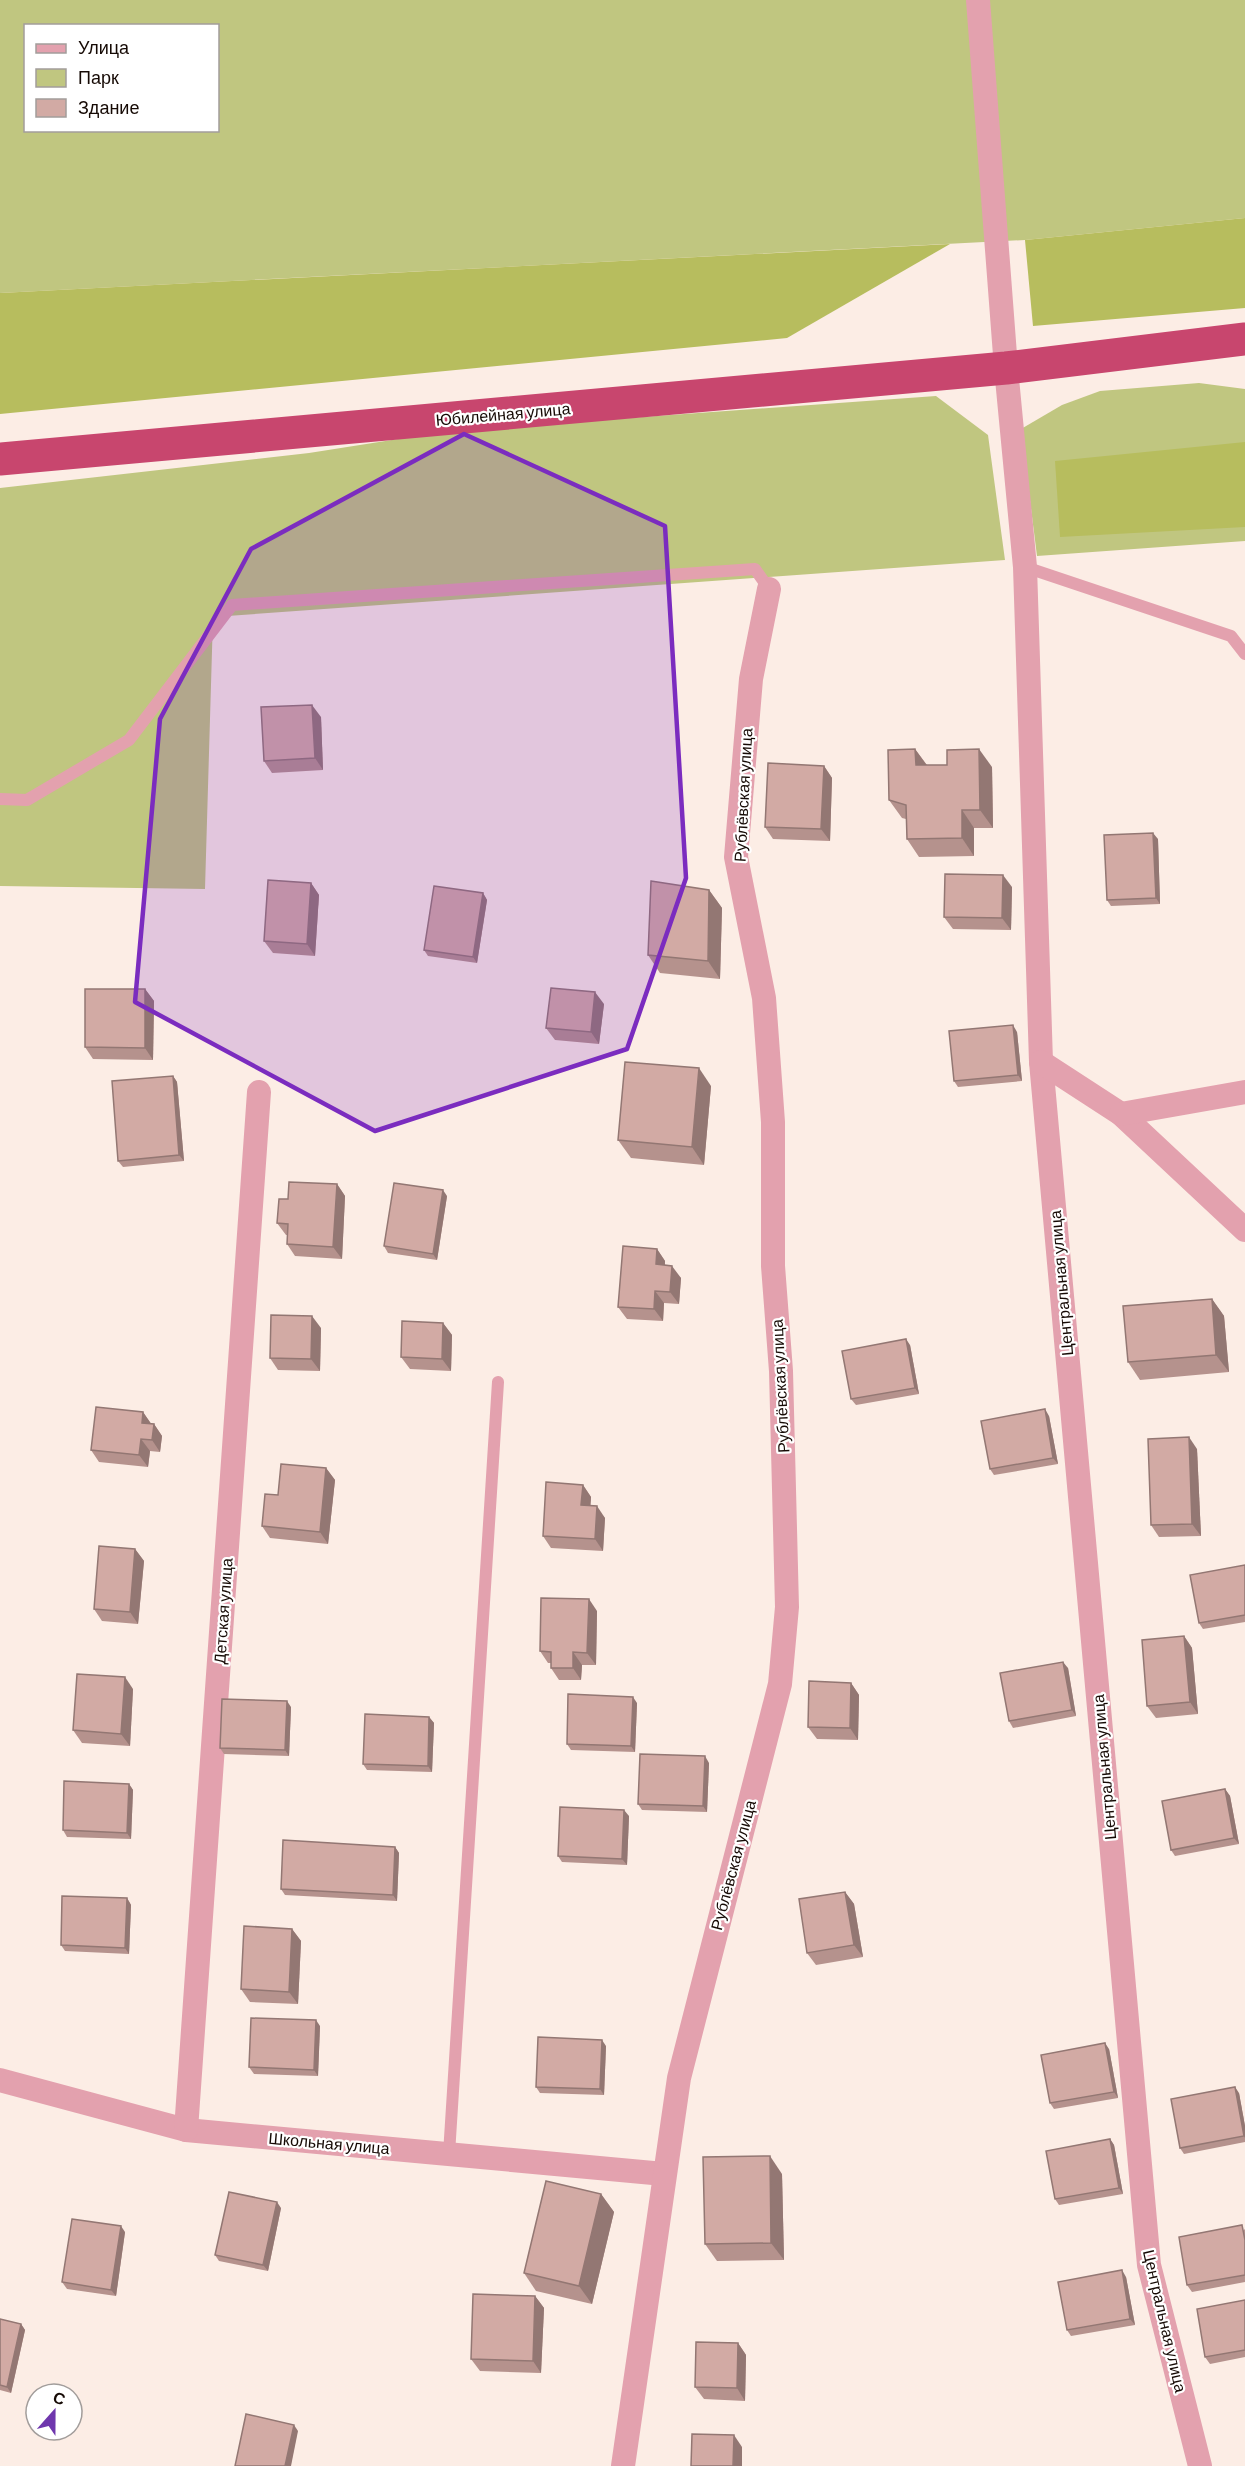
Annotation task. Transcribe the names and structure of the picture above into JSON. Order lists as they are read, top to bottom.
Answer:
{
  "streets": {
    "highway": ["Юбилейная улица"],
    "street": [
      "Рублёвская улица",
      "Центральная улица",
      "Детская улица",
      "Школьная улица"
    ]
  },
  "crossings": [
    ["Юбилейная улица", "Центральная улица"],
    ["Рублёвская улица", "Школьная улица"],
    ["Детская улица", "Школьная улица"]
  ],
  "legend": ["Улица", "Парк", "Здание"],
  "north": "top"
}
